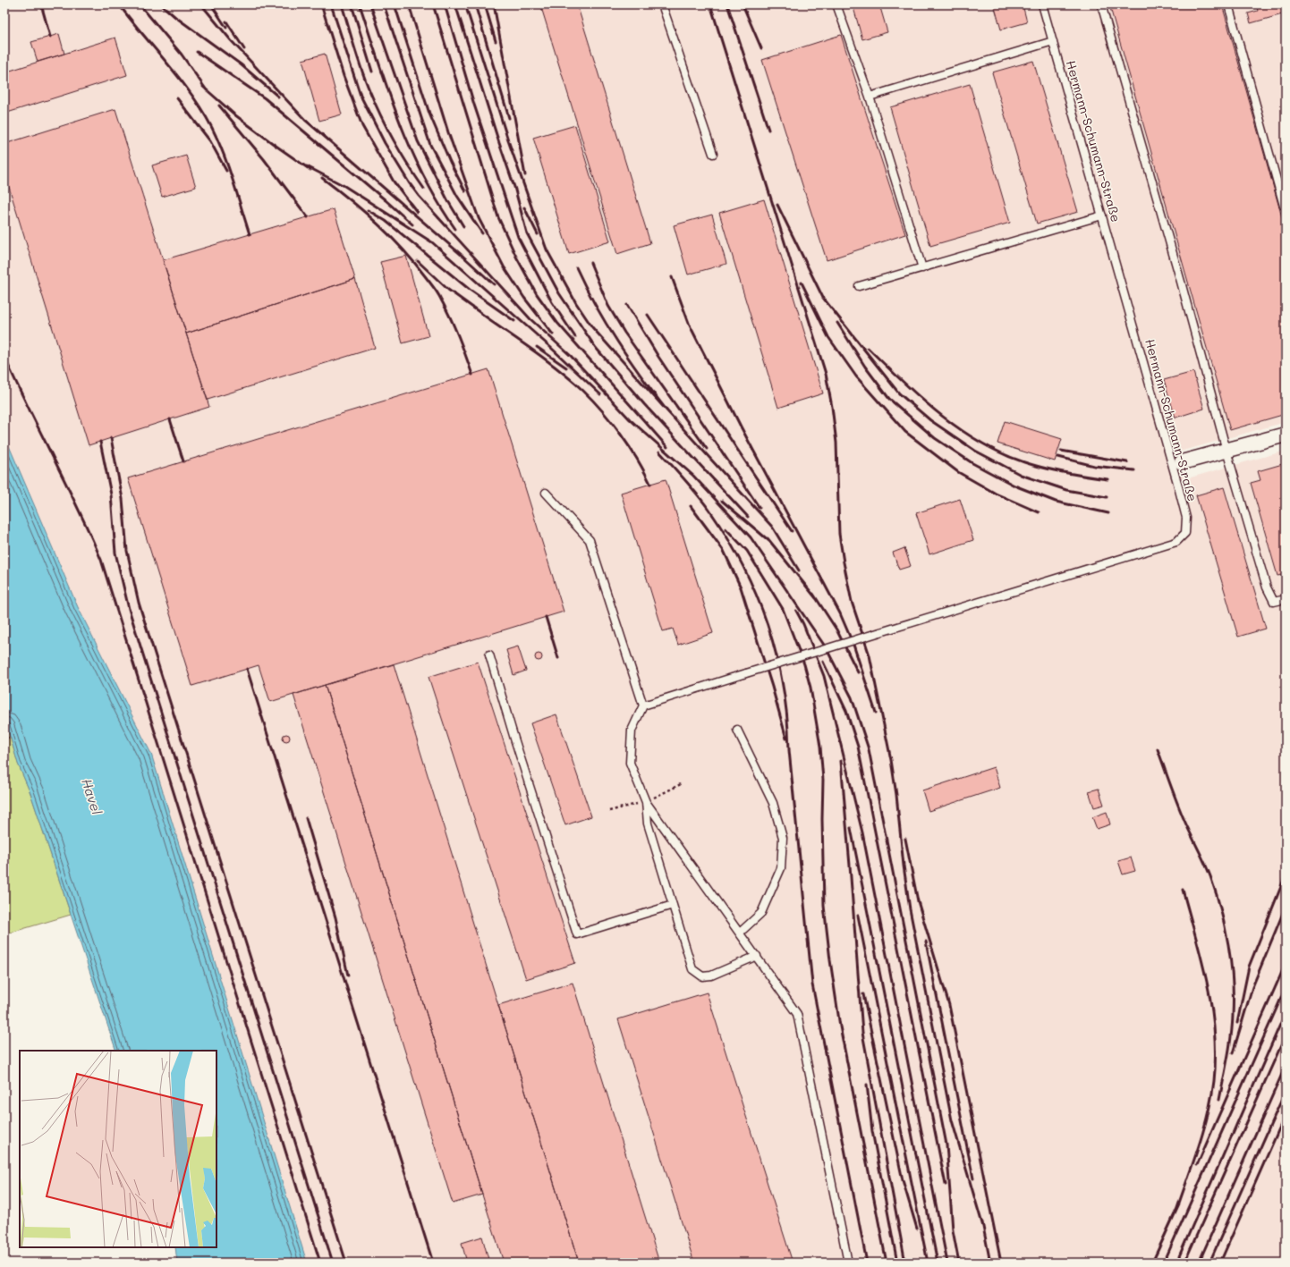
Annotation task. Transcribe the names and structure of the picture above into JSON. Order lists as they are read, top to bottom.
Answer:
{
  "streets": {
    "lane": ["Hermann-Schumann-Straße"]
  },
  "water": ["Havel"]
}
